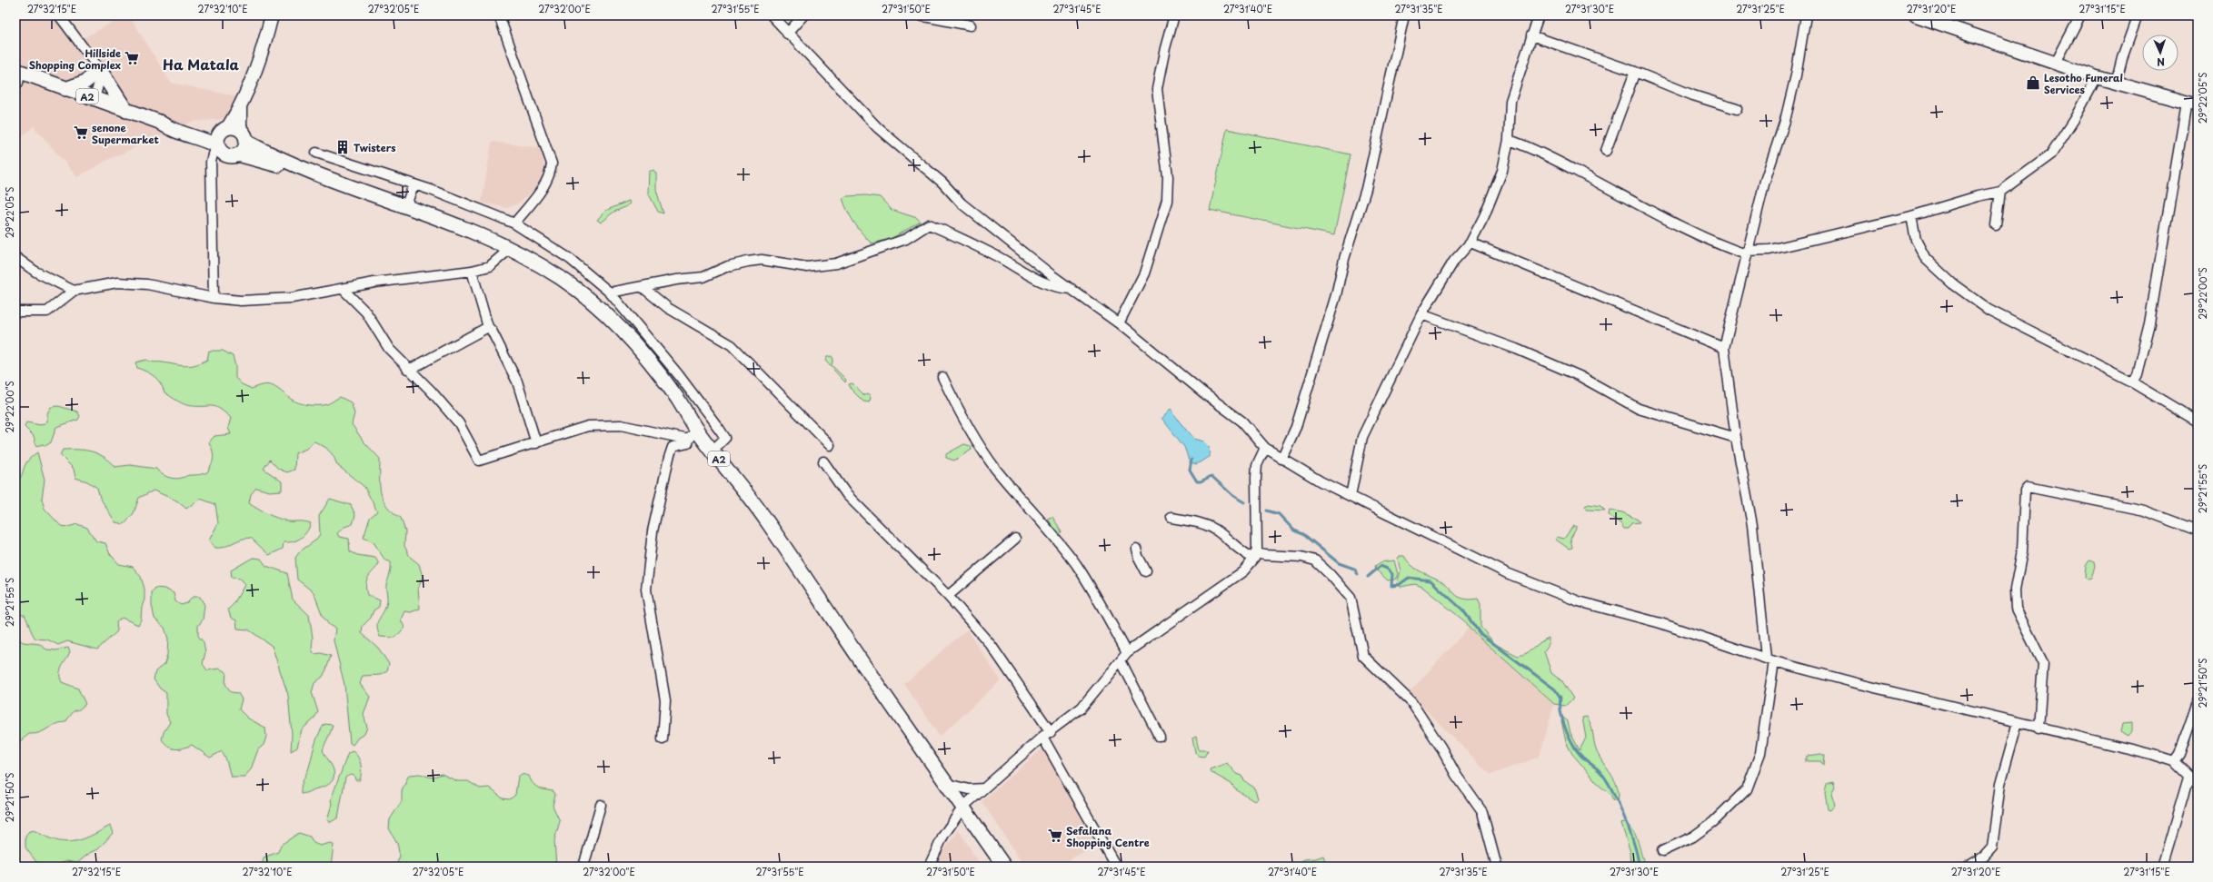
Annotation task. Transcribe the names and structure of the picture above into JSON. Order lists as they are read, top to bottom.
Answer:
{
  "streets": {
    "main road": ["A2"]
  },
  "districts": ["Ha Matala"],
  "places": {
    "supermarket": ["Hillside Shopping Complex", "senone Supermarket", "Sefalana Shopping Centre"],
    "shop": ["Lesotho Funeral Services"],
    "building": ["Twisters"]
  },
  "north": "bottom",
  "coordinates": [
    "27°32'15\"E",
    "27°32'10\"E",
    "27°32'05\"E",
    "27°32'00\"E",
    "27°31'55\"E",
    "27°31'50\"E",
    "27°31'45\"E",
    "27°31'40\"E",
    "27°31'35\"E",
    "27°31'30\"E",
    "27°31'25\"E",
    "27°31'20\"E",
    "27°31'15\"E",
    "29°22'05\"S",
    "29°22'00\"S",
    "29°21'55\"S",
    "29°21'50\"S"
  ]
}
